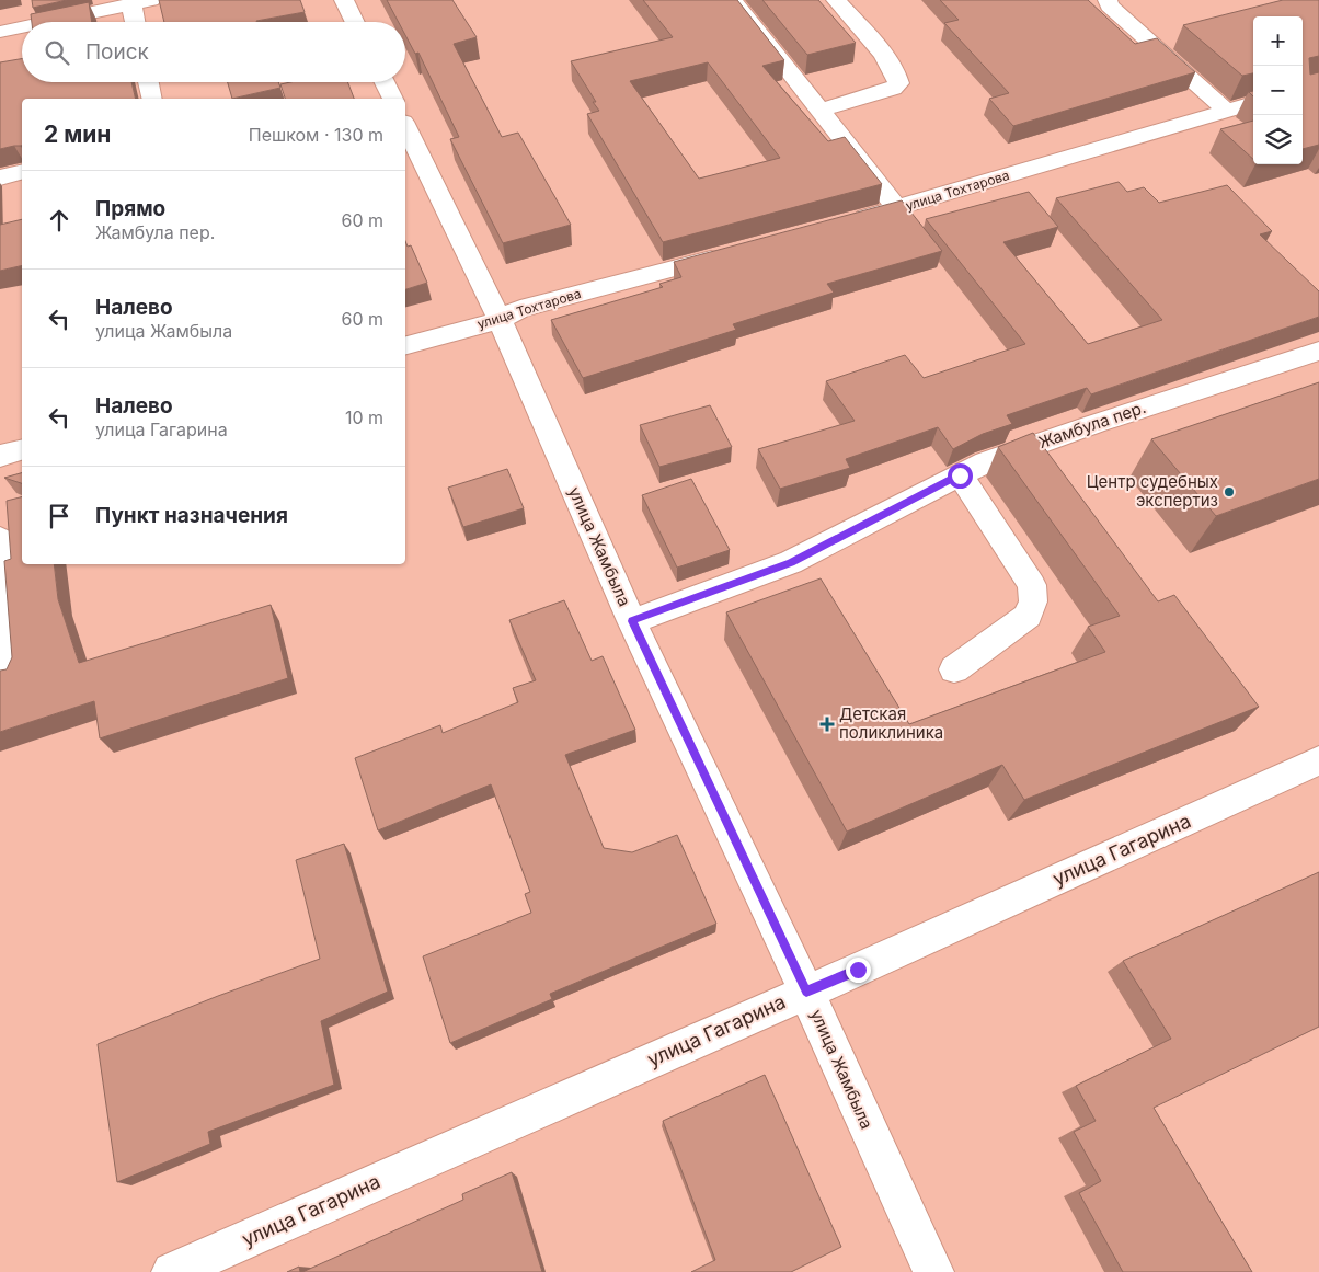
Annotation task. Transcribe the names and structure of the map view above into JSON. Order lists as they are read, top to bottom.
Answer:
{
  "streets": {
    "street": [
      "улица Тохтарова",
      "Жамбула пер.",
      "улица Жамбыла",
      "улица Гагарина"
    ]
  },
  "crossings": [
    ["улица Тохтарова", "улица Жамбыла"],
    ["Жамбула пер.", "улица Жамбыла"],
    ["улица Жамбыла", "улица Гагарина"]
  ],
  "places": {
    "other": ["Центр судебных экспертиз"],
    "health": ["Детская поликлиника"]
  },
  "page": {
    "map_buttons": ["+", "−"],
    "search": "Поиск",
    "heading": ["2 мин", "Пешком · 130 m"],
    "list": [
      ["Прямо", "Жамбула пер.", "60 m"],
      ["Налево", "улица Жамбыла", "60 m"],
      ["Налево", "улица Гагарина", "10 m"],
      "Пункт назначения"
    ]
  }
}
